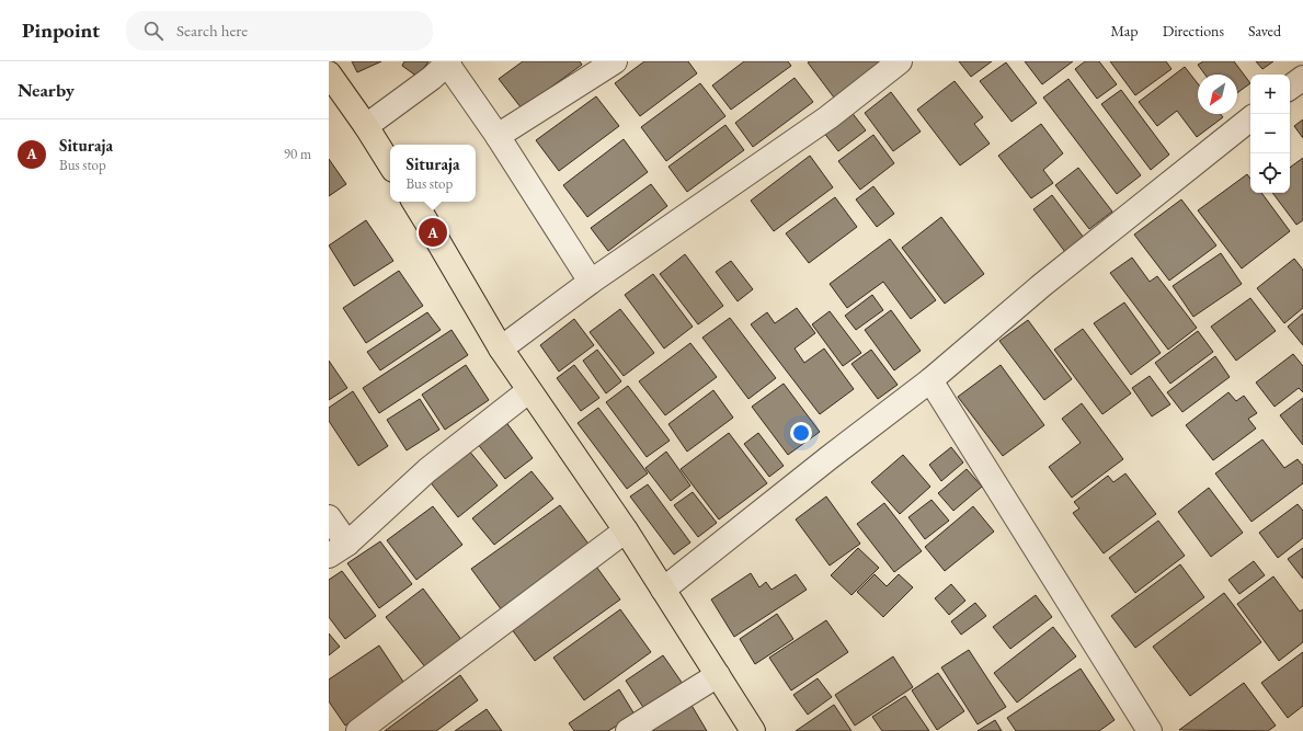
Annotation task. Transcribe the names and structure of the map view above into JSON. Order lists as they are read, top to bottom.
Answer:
{
  "north": "bottom left",
  "page": {
    "header": "Pinpoint",
    "search": "Search here",
    "nav": ["Map", "Directions", "Saved"],
    "heading": "Nearby",
    "map_buttons": ["+", "−"],
    "list": [
      {
        "mark": "A",
        "name": "Situraja",
        "note": "Bus stop",
        "value": "90 m"
      }
    ],
    "popup": ["Situraja", "Bus stop"],
    "pins": "A"
  }
}
